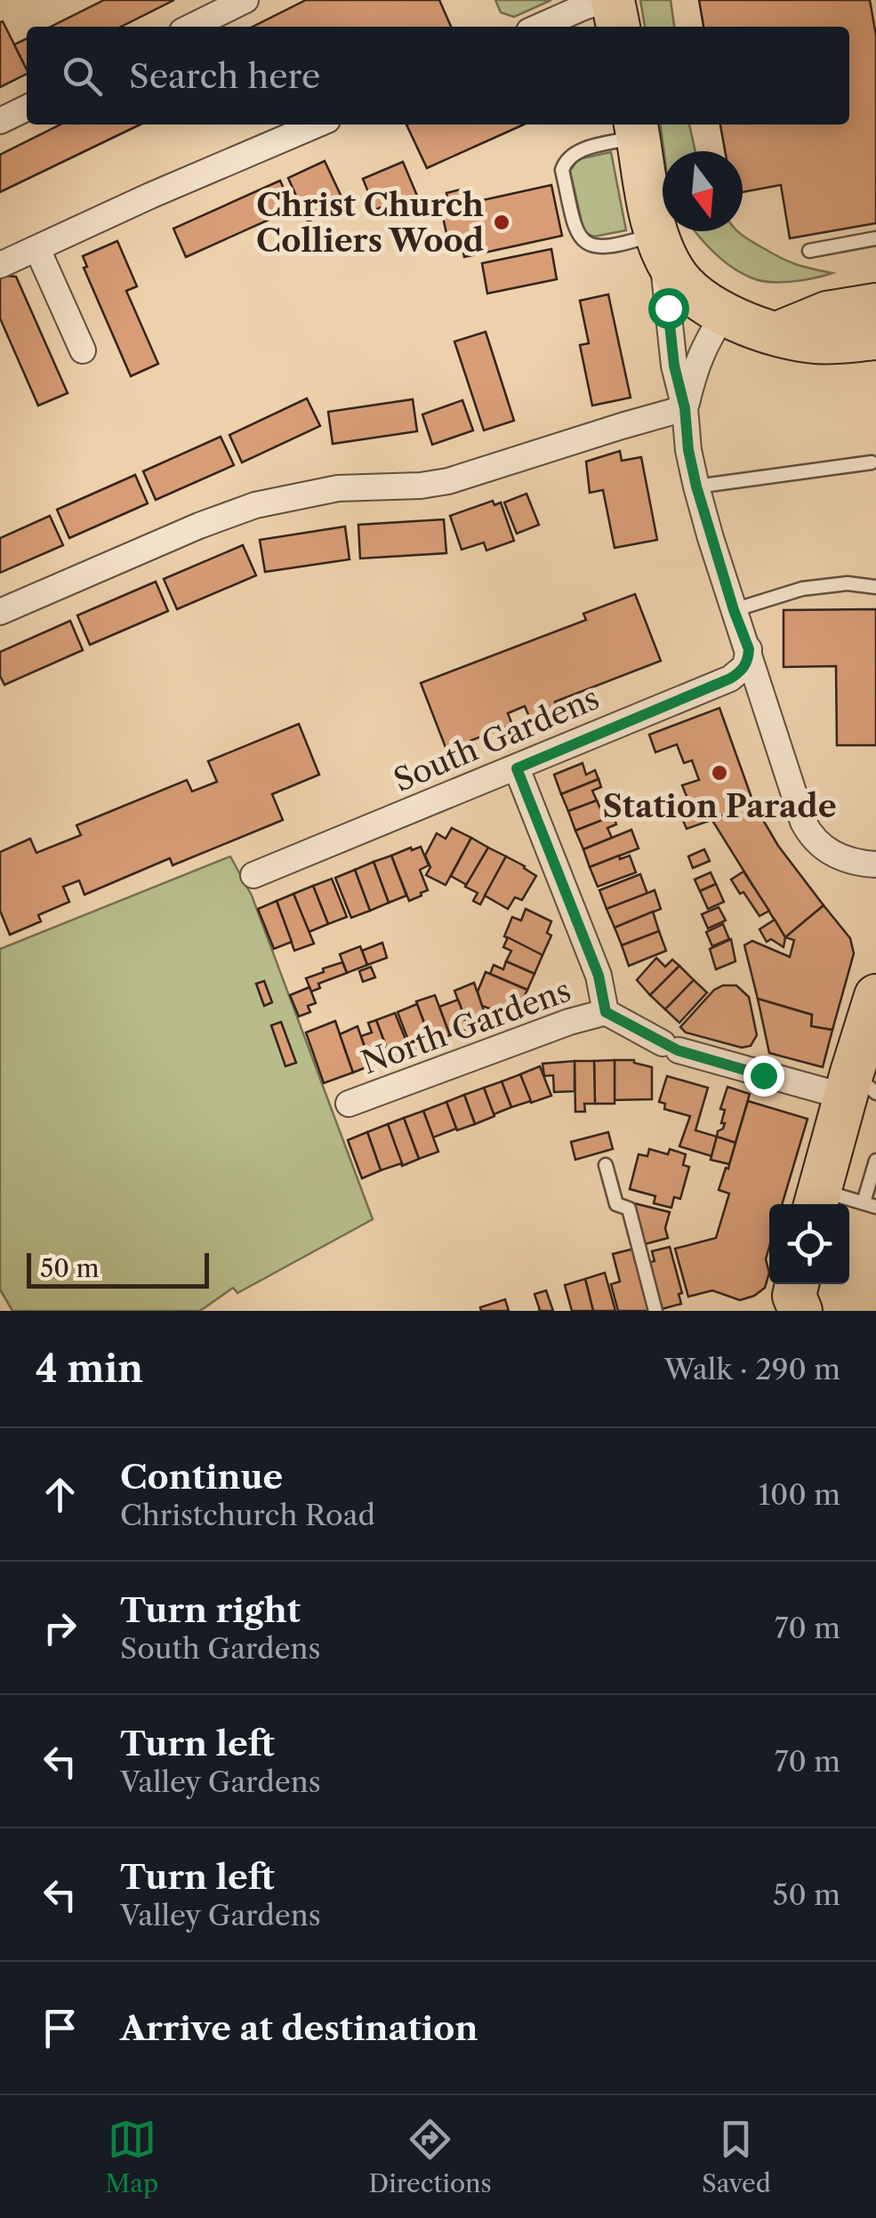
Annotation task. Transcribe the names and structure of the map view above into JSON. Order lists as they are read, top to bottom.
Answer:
{
  "streets": {
    "street": ["South Gardens", "North Gardens"]
  },
  "places": ["Christ Church Colliers Wood", "Station Parade"],
  "scale_bar": "50 m",
  "north": "bottom",
  "page": {
    "search": "Search here",
    "scale": "50 m",
    "heading": ["4 min", "Walk · 290 m"],
    "list": [
      ["Continue", "Christchurch Road", "100 m"],
      ["Turn right", "South Gardens", "70 m"],
      ["Turn left", "Valley Gardens", "70 m"],
      ["Turn left", "Valley Gardens", "50 m"],
      "Arrive at destination"
    ],
    "nav": ["Map", "Directions", "Saved"]
  }
}
